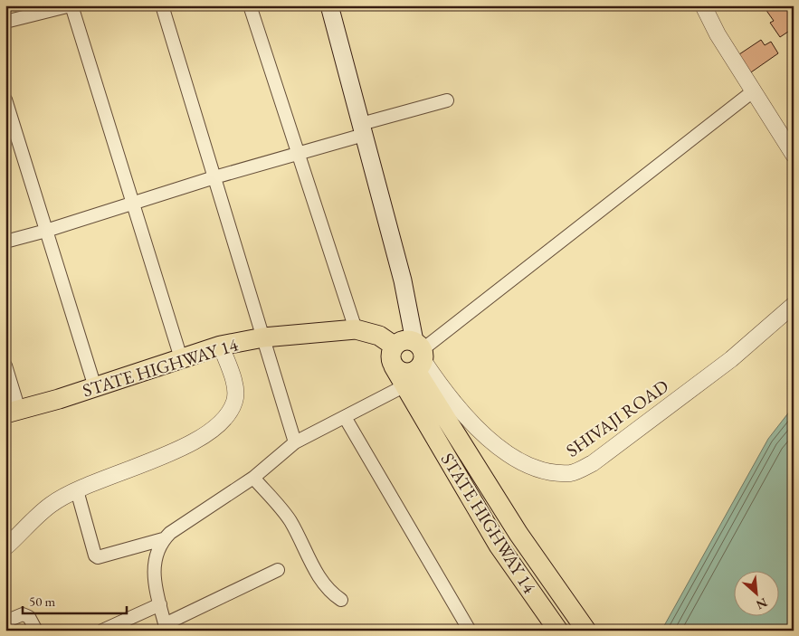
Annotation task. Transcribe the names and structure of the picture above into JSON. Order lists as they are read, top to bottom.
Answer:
{
  "streets": {
    "main road": ["STATE HIGHWAY 14"],
    "street": ["SHIVAJI ROAD"]
  },
  "crossings": [
    ["STATE HIGHWAY 14", "SHIVAJI ROAD"]
  ],
  "scale_bar": "50 m",
  "north": "bottom right"
}
